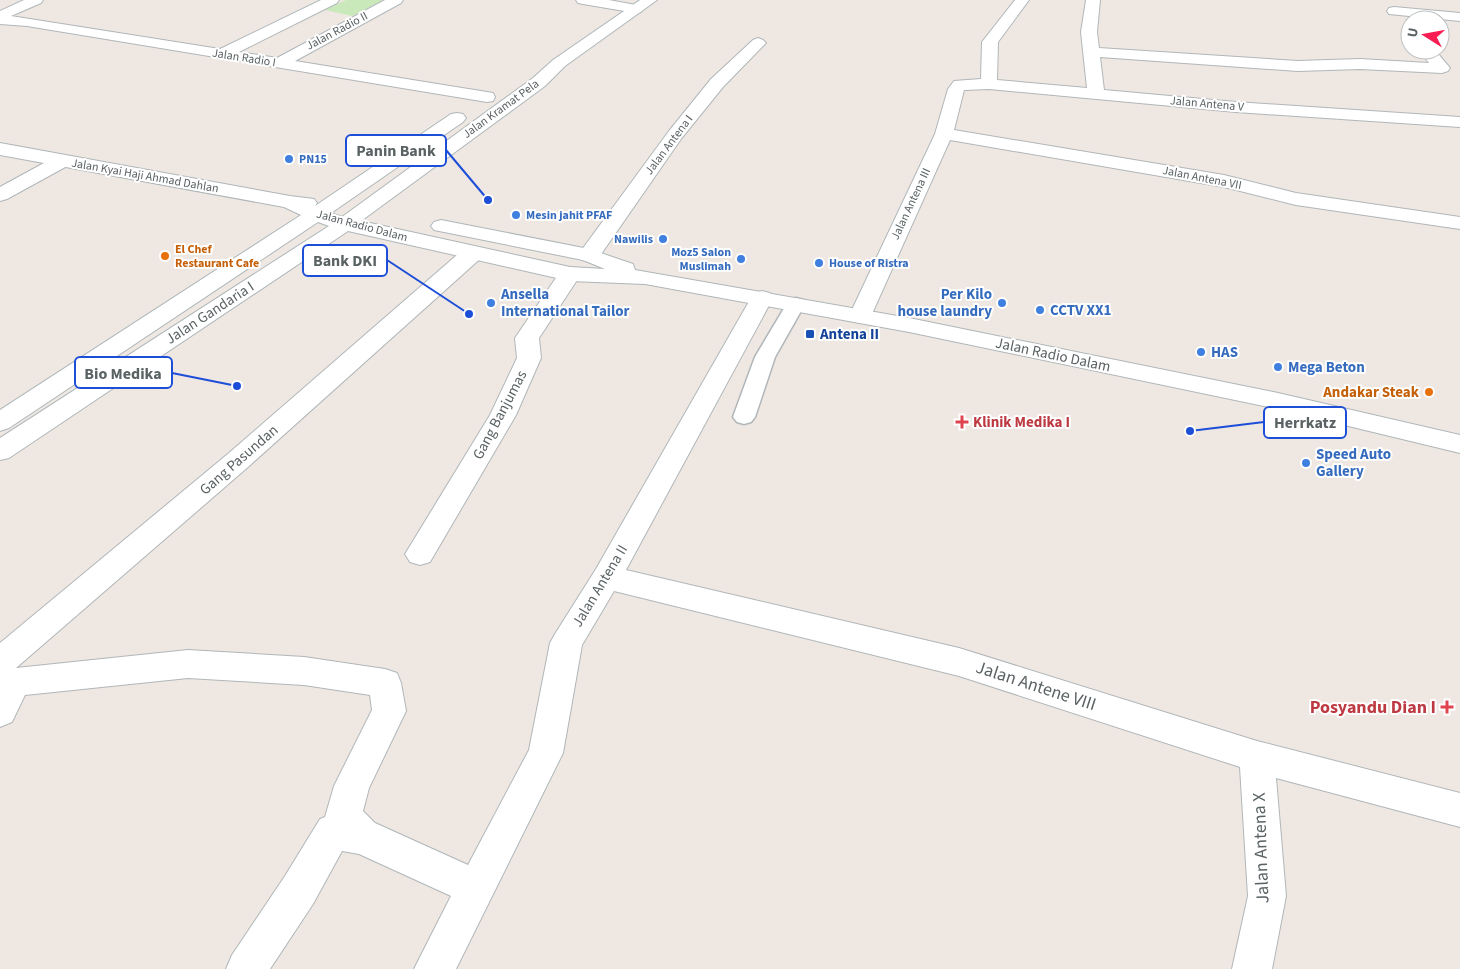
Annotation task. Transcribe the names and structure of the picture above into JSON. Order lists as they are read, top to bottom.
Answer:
{
  "streets": {
    "street": [
      "Jalan Radio II",
      "Jalan Radio I",
      "Jalan Antena V",
      "Jalan Kramat Pela",
      "Jalan Antena I",
      "Jalan Kyai Haji Ahmad Dahlan",
      "Jalan Antena VII",
      "Jalan Antena III",
      "Jalan Radio Dalam",
      "Jalan Gandaria I",
      "Gang Banjumas",
      "Gang Pasundan",
      "Jalan Antena II",
      "Jalan Antene VIII",
      "Jalan Antena X"
    ]
  },
  "crossings": [
    ["Jalan Radio II", "Jalan Radio I"],
    ["Jalan Radio I", "Jalan Kramat Pela"],
    ["Jalan Antena V", "Jalan Antena III"],
    ["Jalan Kramat Pela", "Jalan Radio Dalam"],
    ["Jalan Kramat Pela", "Jalan Gandaria I"],
    ["Jalan Antena I", "Jalan Radio Dalam"],
    ["Jalan Kyai Haji Ahmad Dahlan", "Jalan Radio Dalam"],
    ["Jalan Antena VII", "Jalan Antena III"],
    ["Jalan Antena III", "Jalan Radio Dalam"],
    ["Jalan Radio Dalam", "Jalan Gandaria I"],
    ["Jalan Radio Dalam", "Gang Banjumas"],
    ["Jalan Radio Dalam", "Gang Pasundan"],
    ["Jalan Radio Dalam", "Jalan Antena II"],
    ["Jalan Antena II", "Jalan Antene VIII"],
    ["Jalan Antene VIII", "Jalan Antena X"]
  ],
  "places": {
    "other": [
      "PN15",
      "Panin Bank",
      "Mesin jahit PFAF",
      "Nawilis",
      "El Chef Restaurant Cafe",
      "Moz5 Salon Muslimah",
      "House of Ristra",
      "Ansella International Tailor",
      "Per Kilo house laundry",
      "CCTV XX1",
      "Bank DKI",
      "HAS",
      "Mega Beton",
      "Bio Medika",
      "Andakar Steak",
      "Herrkatz",
      "Speed Auto Gallery"
    ],
    "transit": ["Antena II"],
    "health": ["Klinik Medika I", "Posyandu Dian I"]
  },
  "north": "left"
}
